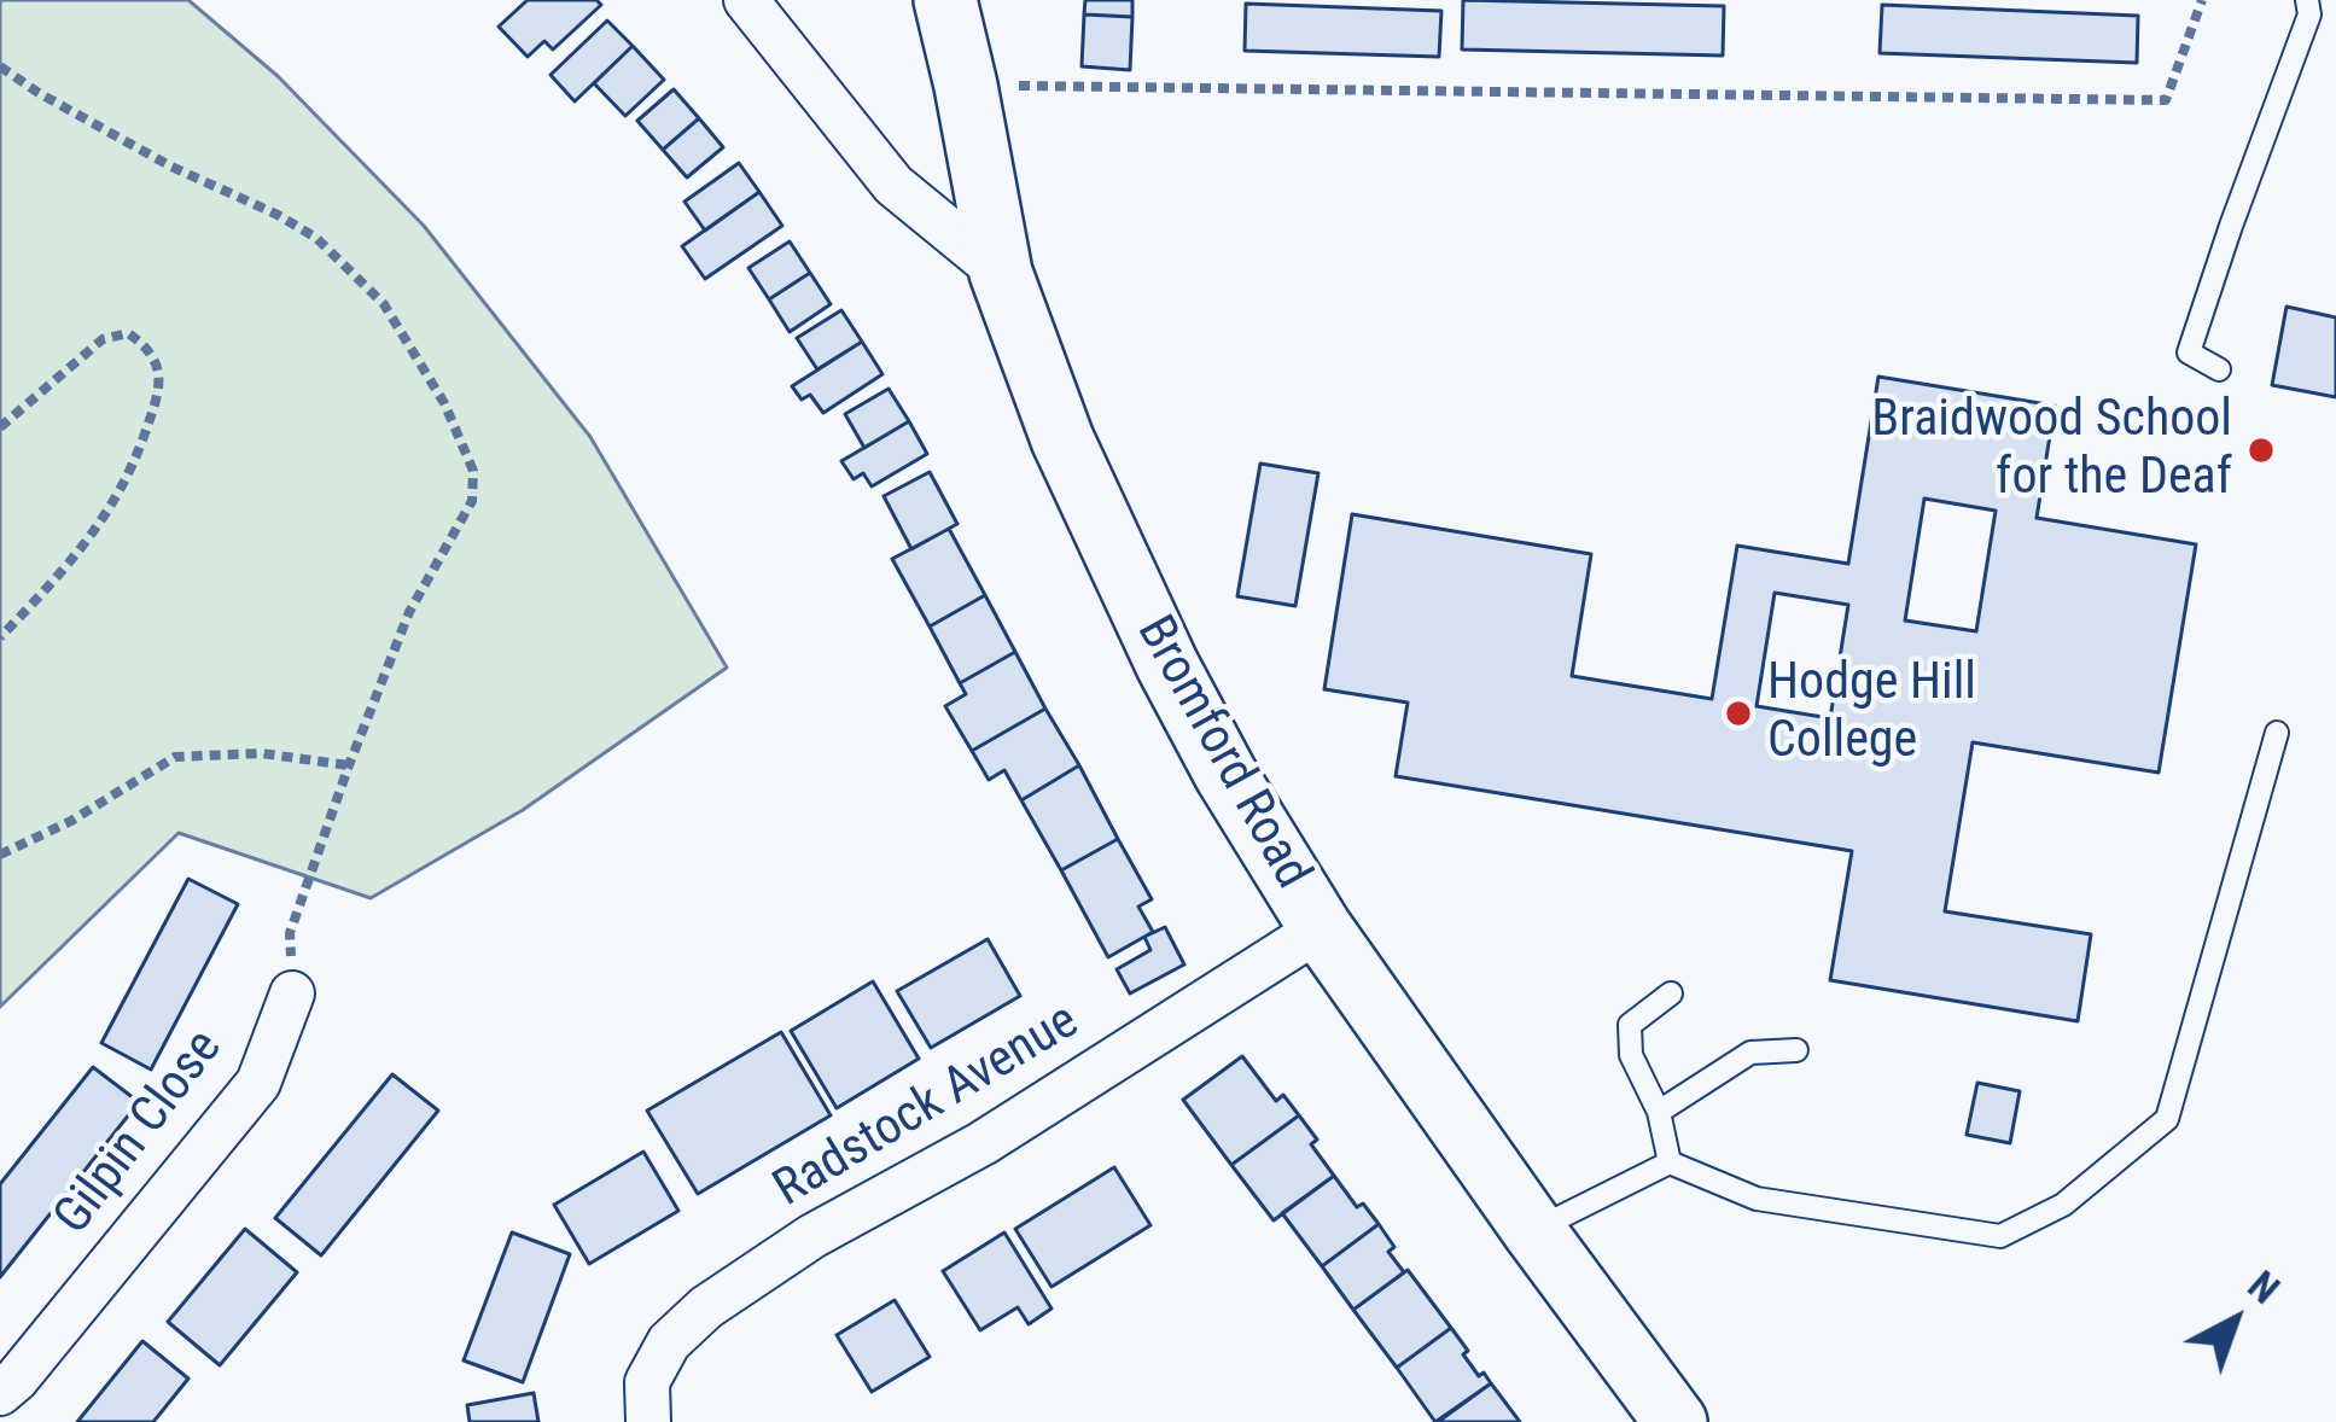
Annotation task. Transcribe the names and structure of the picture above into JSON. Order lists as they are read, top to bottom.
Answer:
{
  "streets": {
    "street": ["Bromford Road", "Radstock Avenue", "Gilpin Close"]
  },
  "crossings": [
    ["Bromford Road", "Radstock Avenue"]
  ],
  "places": ["Braidwood School for the Deaf", "Hodge Hill College"],
  "north": "top right"
}
